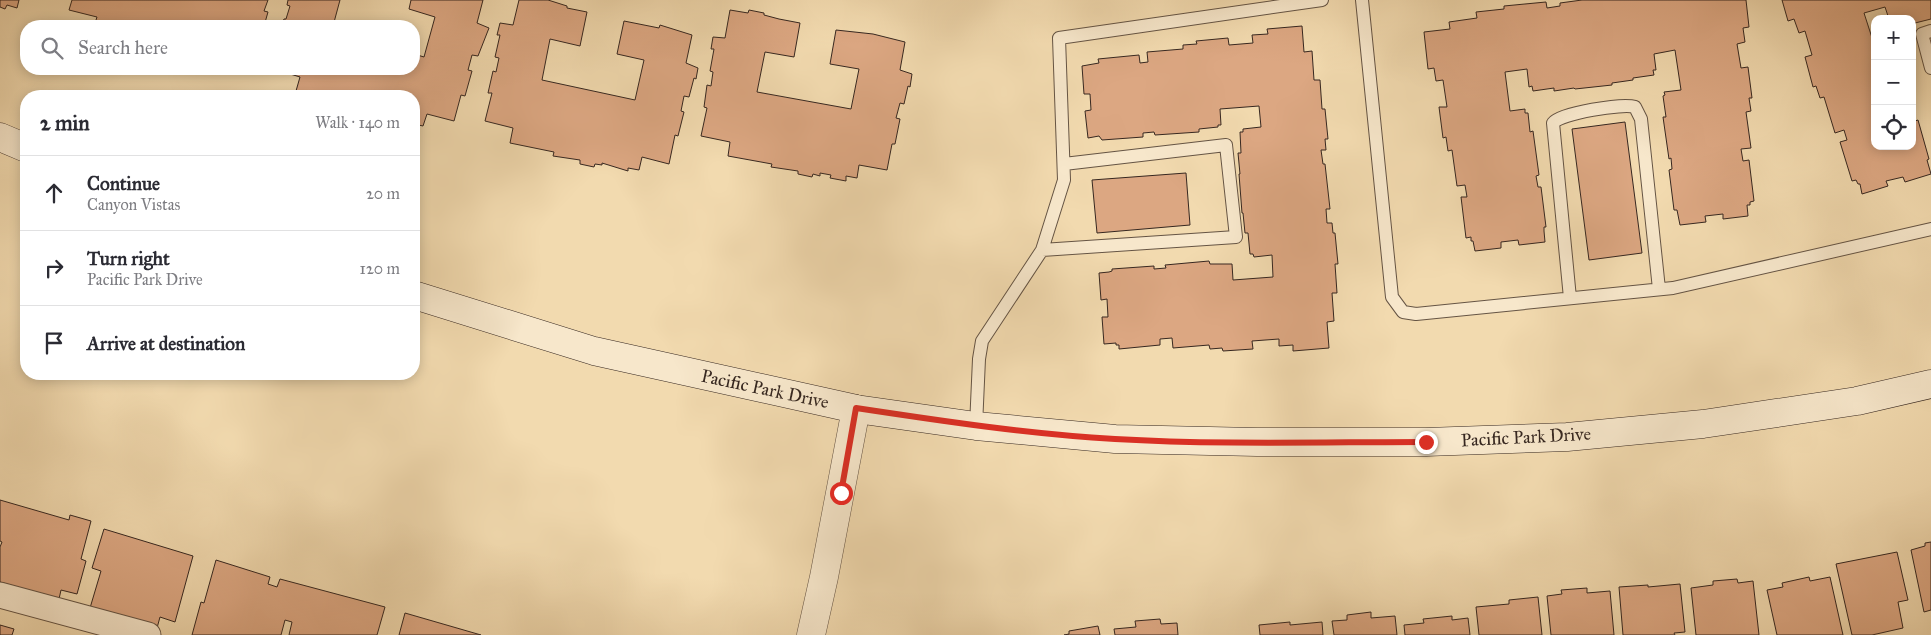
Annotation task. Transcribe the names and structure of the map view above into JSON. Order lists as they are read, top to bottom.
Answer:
{
  "streets": {
    "main road": ["Pacific Park Drive"]
  },
  "page": {
    "map_buttons": ["+", "−"],
    "search": "Search here",
    "heading": ["2 min", "Walk · 140 m"],
    "list": [
      ["Continue", "Canyon Vistas", "20 m"],
      ["Turn right", "Pacific Park Drive", "120 m"],
      "Arrive at destination"
    ]
  }
}
